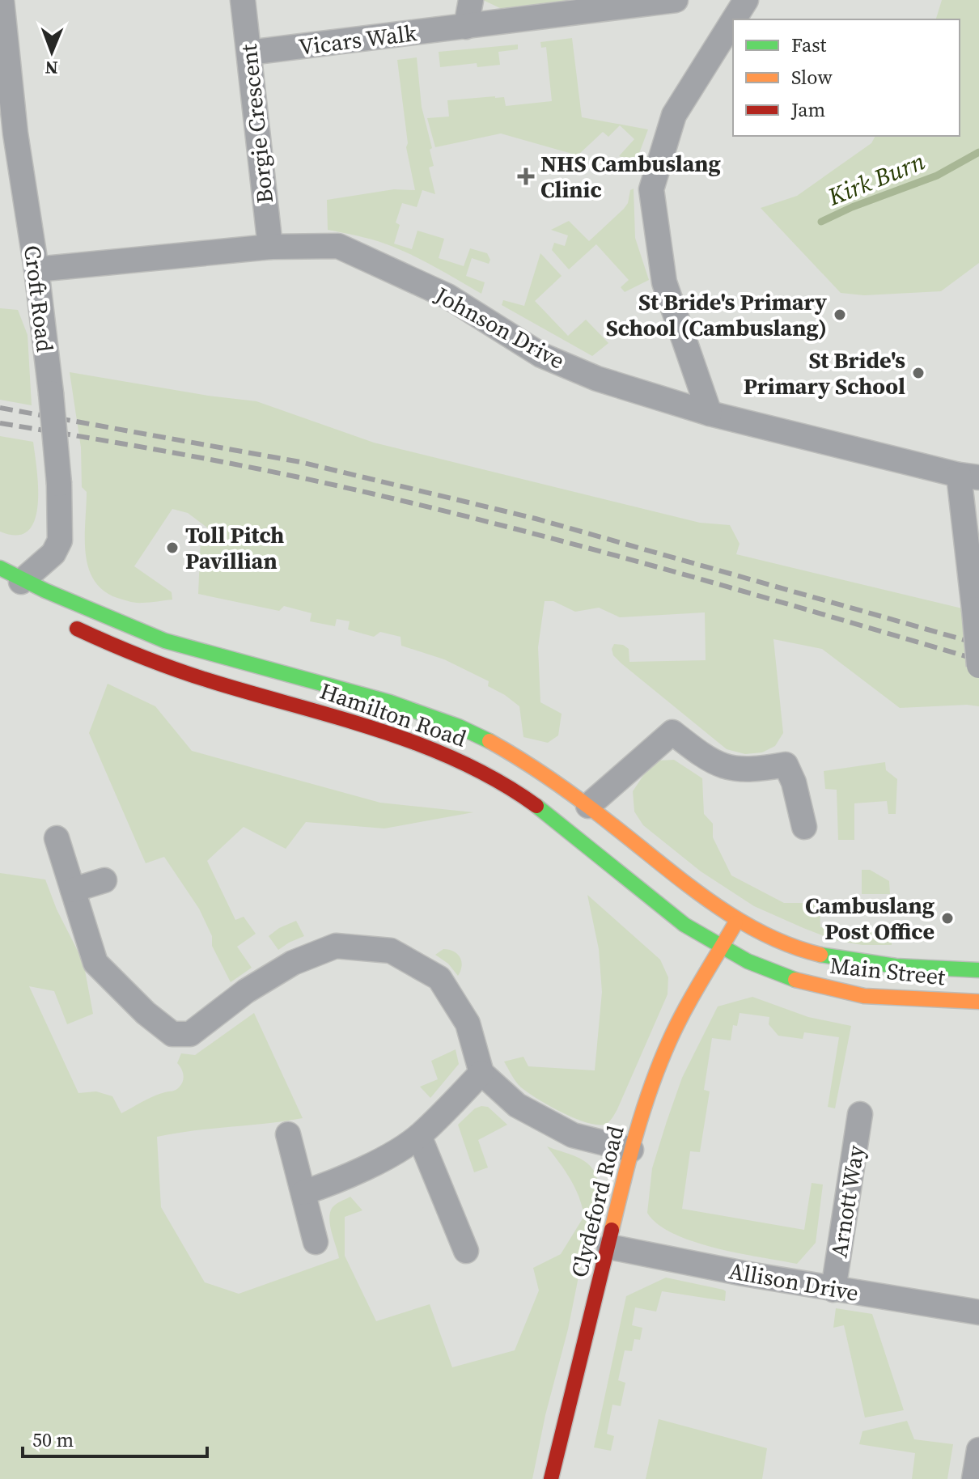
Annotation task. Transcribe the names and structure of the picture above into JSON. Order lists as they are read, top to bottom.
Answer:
{
  "streets": {
    "main road": ["Hamilton Road", "Main Street", "Clydeford Road"],
    "street": [
      "Vicars Walk",
      "Borgie Crescent",
      "Croft Road",
      "Johnson Drive",
      "Arnott Way",
      "Allison Drive"
    ]
  },
  "crossings": [
    ["Vicars Walk", "Borgie Crescent"],
    ["Borgie Crescent", "Johnson Drive"],
    ["Croft Road", "Johnson Drive"],
    ["Croft Road", "Hamilton Road"],
    ["Hamilton Road", "Main Street"],
    ["Hamilton Road", "Clydeford Road"],
    ["Main Street", "Clydeford Road"],
    ["Clydeford Road", "Allison Drive"],
    ["Arnott Way", "Allison Drive"]
  ],
  "water": ["Kirk Burn"],
  "places": {
    "health": ["NHS Cambuslang Clinic"],
    "other": [
      "St Bride's Primary School (Cambuslang)",
      "St Bride's Primary School",
      "Toll Pitch Pavillian",
      "Cambuslang Post Office"
    ]
  },
  "legend": ["Fast", "Slow", "Jam"],
  "scale_bar": "50 m",
  "north": "bottom"
}
